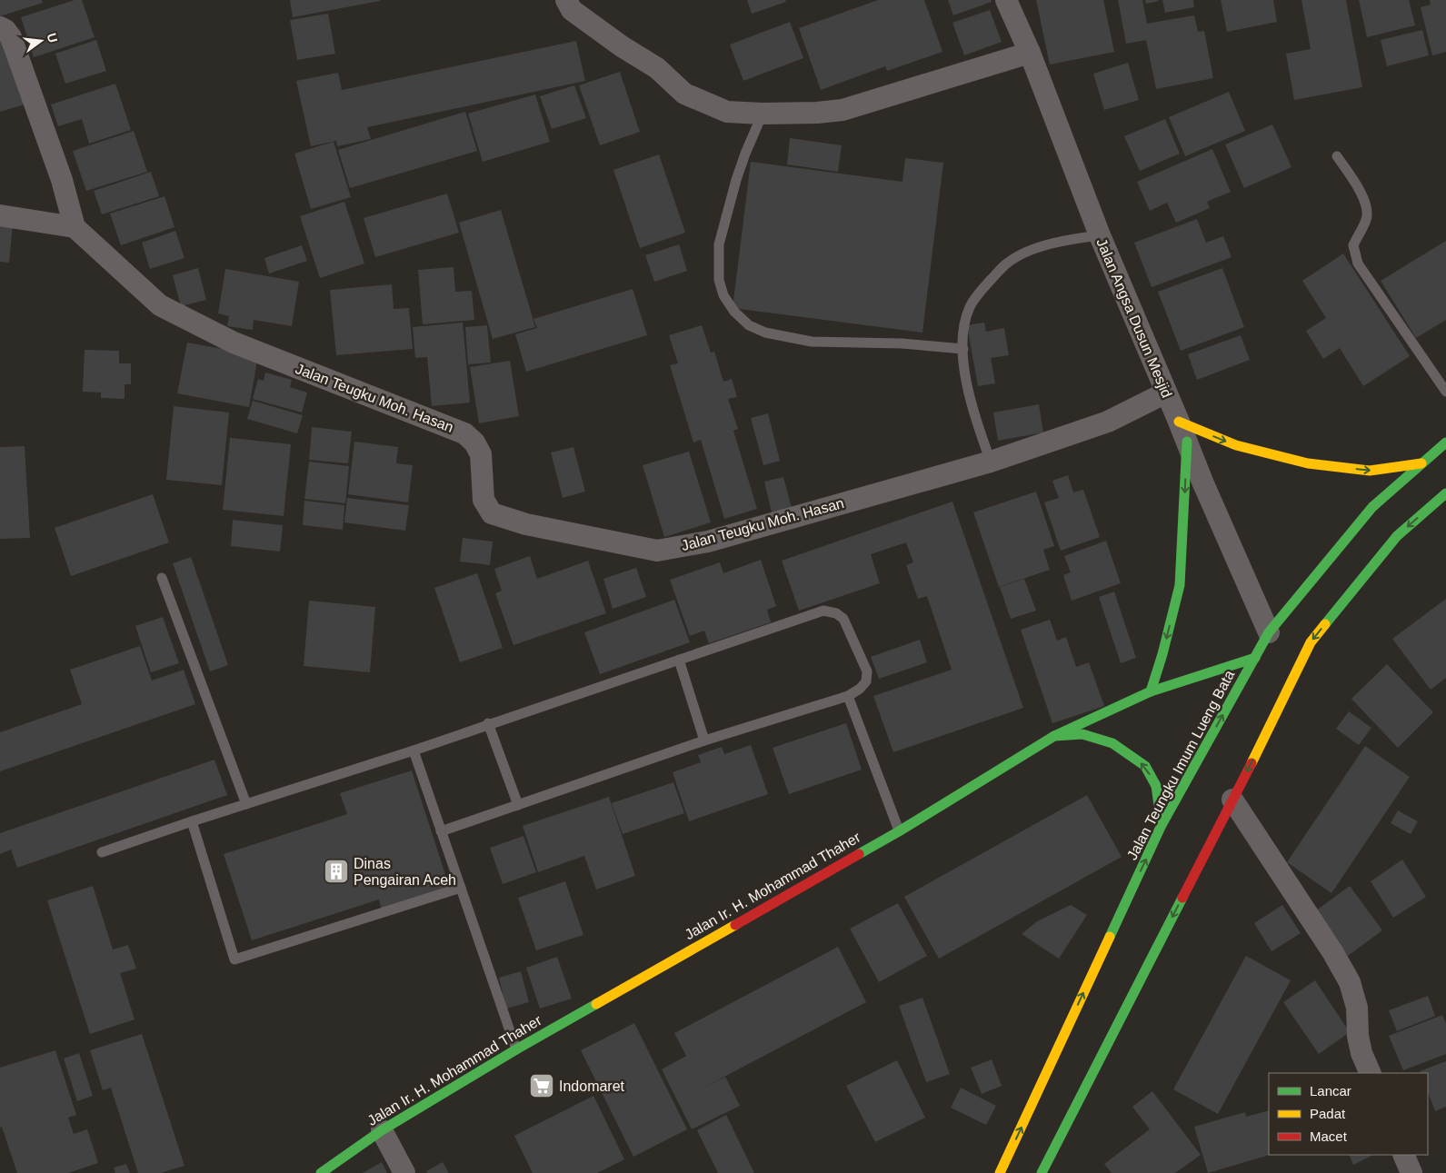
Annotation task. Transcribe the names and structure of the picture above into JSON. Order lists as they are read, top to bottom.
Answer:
{
  "streets": {
    "main road": ["Jalan Teungku Imum Lueng Bata", "Jalan Ir. H. Mohammad Thaher"],
    "street": ["Jalan Angsa Dusun Mesjid", "Jalan Teugku Moh. Hasan"]
  },
  "crossings": [
    ["Jalan Angsa Dusun Mesjid", "Jalan Teugku Moh. Hasan"],
    ["Jalan Angsa Dusun Mesjid", "Jalan Teungku Imum Lueng Bata"],
    ["Jalan Teungku Imum Lueng Bata", "Jalan Ir. H. Mohammad Thaher"]
  ],
  "places": {
    "building": ["Dinas Pengairan Aceh"],
    "supermarket": ["Indomaret"]
  },
  "legend": ["Lancar", "Padat", "Macet"],
  "north": "right"
}
